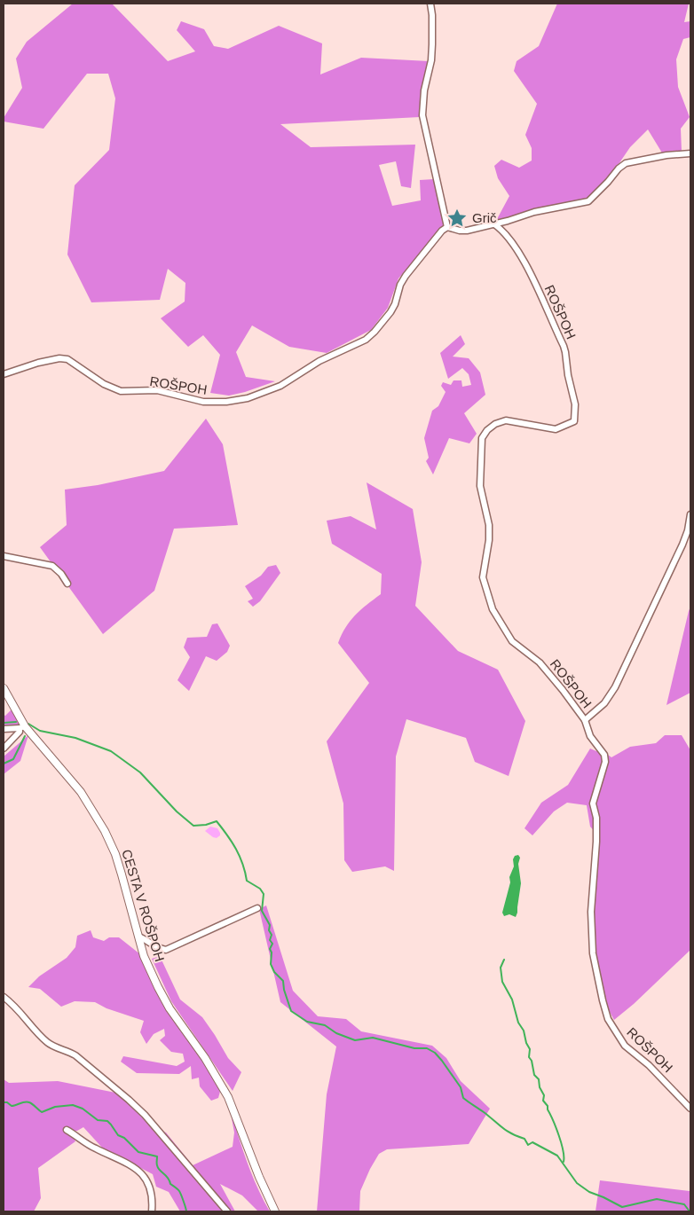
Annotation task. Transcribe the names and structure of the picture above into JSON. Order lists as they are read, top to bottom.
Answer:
{
  "streets": {
    "street": ["ROŠPOH", "CESTA V ROŠPOH"]
  },
  "places": {
    "place": ["Grič"]
  }
}
